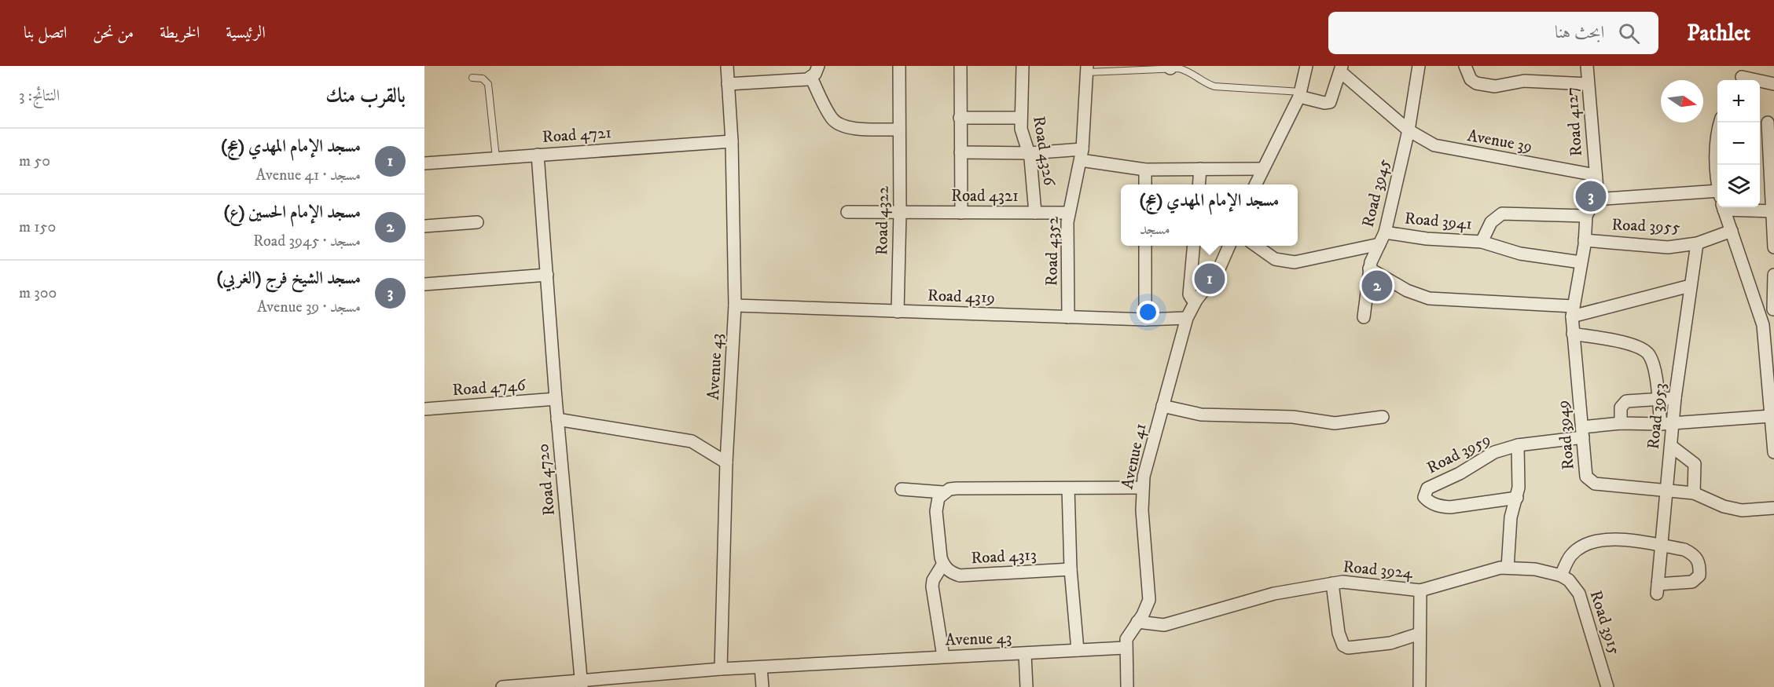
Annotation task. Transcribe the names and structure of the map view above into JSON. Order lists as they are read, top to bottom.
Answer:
{
  "streets": {
    "street": [
      "Road 4127",
      "Road 4721",
      "Avenue 39",
      "Road 4326",
      "Road 3945",
      "Road 4321",
      "Road 4322",
      "Road 3941",
      "Road 3955",
      "Road 4352",
      "Road 4319",
      "Avenue 43",
      "Road 4746",
      "Road 3953",
      "Road 3949",
      "Road 3959",
      "Avenue 41",
      "Road 4720",
      "Road 4313",
      "Road 3924",
      "Road 3915"
    ]
  },
  "crossings": [
    ["Road 4127", "Avenue 39"],
    ["Road 4721", "Avenue 43"],
    ["Road 4721", "Road 4720"],
    ["Avenue 39", "Road 3945"],
    ["Road 4326", "Road 4321"],
    ["Road 3945", "Road 3941"],
    ["Road 4321", "Road 4322"],
    ["Road 4321", "Road 4352"],
    ["Road 4322", "Road 4319"],
    ["Road 3941", "Road 3949"],
    ["Road 3955", "Road 3953"],
    ["Road 3955", "Road 3949"],
    ["Road 4352", "Road 4319"],
    ["Road 4319", "Avenue 43"],
    ["Road 4319", "Avenue 41"],
    ["Avenue 43", "Avenue 41"],
    ["Avenue 43", "Road 4720"],
    ["Road 4746", "Road 4720"],
    ["Road 3953", "Road 3949"],
    ["Road 3953", "Road 3959"],
    ["Road 3949", "Road 3959"],
    ["Avenue 41", "Road 3924"],
    ["Road 3924", "Road 3915"]
  ],
  "north": "right",
  "page": {
    "header": "Pathlet",
    "search": "ابحث هنا",
    "nav": [
      "الرئيسية",
      "الخريطة",
      "من نحن",
      "اتصل بنا"
    ],
    "heading": ["بالقرب منك", "النتائج: 3"],
    "map_buttons": ["+", "−"],
    "list": [
      {
        "mark": "1",
        "name": "مسجد الإمام المهدي (عج)",
        "note": "مسجد · Avenue 41",
        "value": "50 m"
      },
      {
        "mark": "2",
        "name": "مسجد الإمام الحسين (ع)",
        "note": "مسجد · Road 3945",
        "value": "150 m"
      },
      {
        "mark": "3",
        "name": "مسجد الشيخ فرج (الغربي)",
        "note": "مسجد · Avenue 39",
        "value": "300 m"
      }
    ],
    "pins": ["3", "1", "2"],
    "popup": ["مسجد الإمام المهدي (عج)", "مسجد"]
  }
}
